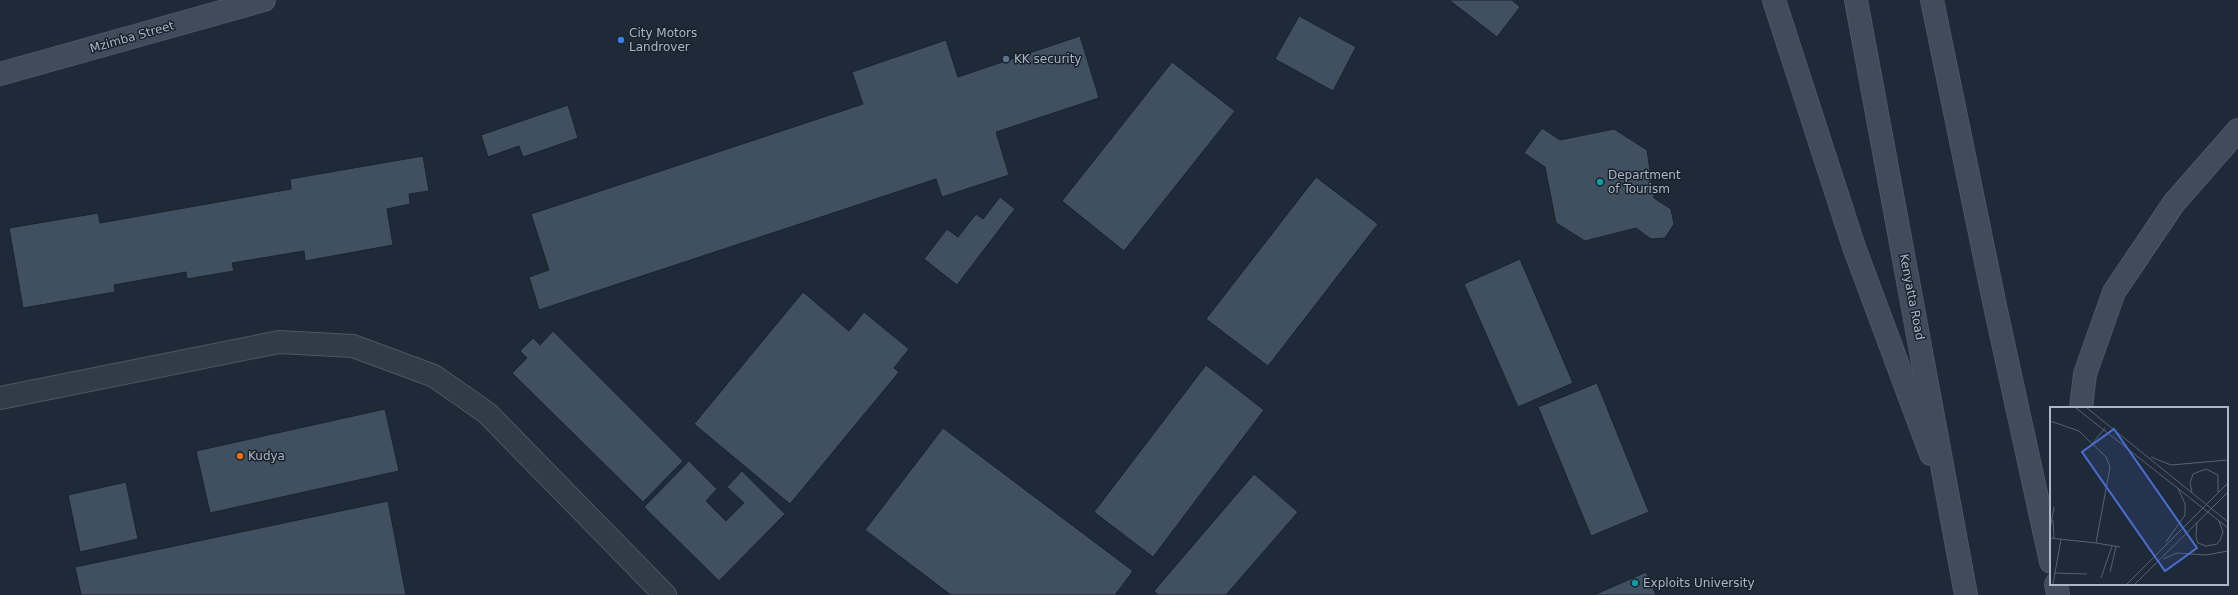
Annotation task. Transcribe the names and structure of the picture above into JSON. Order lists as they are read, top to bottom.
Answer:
{
  "streets": {
    "main road": ["Mzimba Street", "Kenyatta Road"]
  },
  "places": [
    "City Motors Landrover",
    "KK security",
    "Department of Tourism",
    "Kudya",
    "Exploits University"
  ]
}
